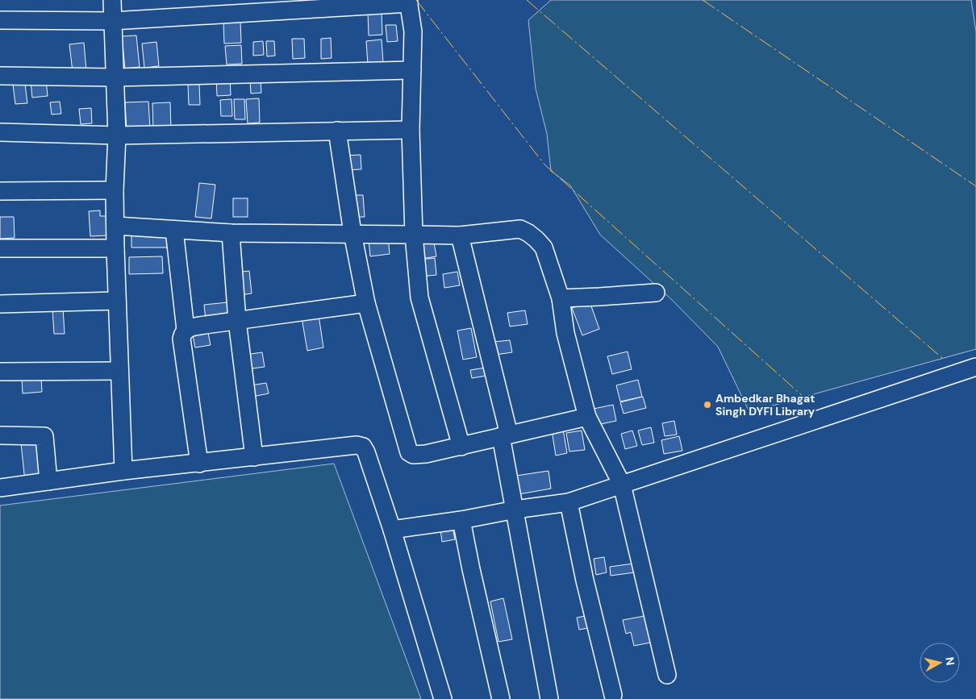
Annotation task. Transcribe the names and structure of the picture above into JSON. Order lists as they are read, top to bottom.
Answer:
{
  "places": ["Ambedkar Bhagat Singh DYFI Library"],
  "north": "right"
}
